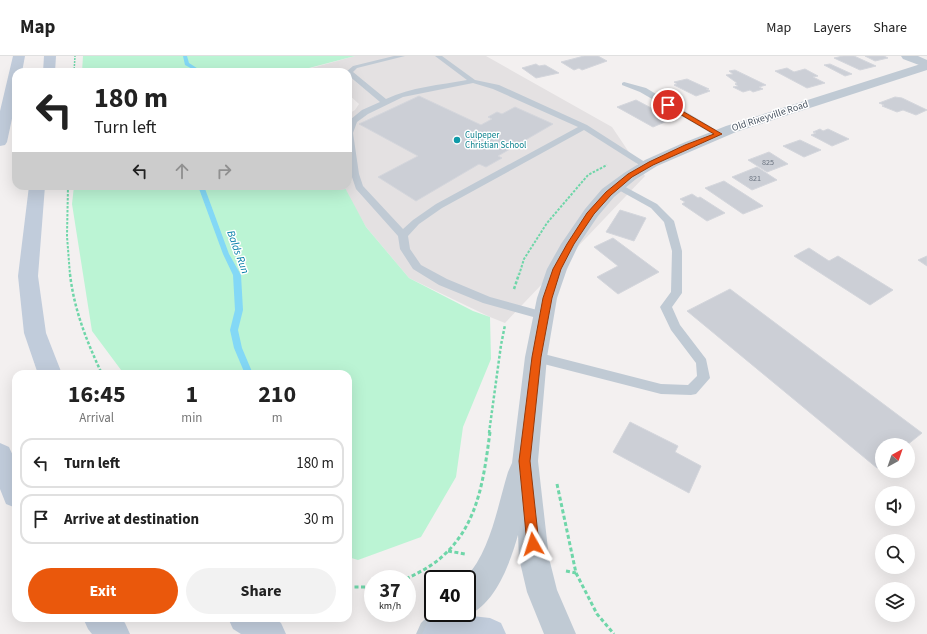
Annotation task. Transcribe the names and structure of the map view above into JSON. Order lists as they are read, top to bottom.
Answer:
{
  "streets": {
    "street": ["Old Rixeyville Road"]
  },
  "water": ["Balds Run"],
  "places": ["Culpeper Christian School"],
  "house_numbers": ["825", "821"],
  "north": "top right",
  "page": {
    "header": "Map",
    "nav": ["Map", "Layers", "Share"],
    "turn": ["180 m", "Turn left"],
    "eta": [
      "16:45",
      "Arrival",
      "1",
      "min",
      "210",
      "m"
    ],
    "list": [
      {
        "name": "Turn left",
        "value": "180 m"
      },
      {
        "name": "Arrive at destination",
        "value": "30 m"
      }
    ],
    "buttons": ["Exit", "Share"],
    "speed": "37 km/h",
    "limit": "40"
  }
}
